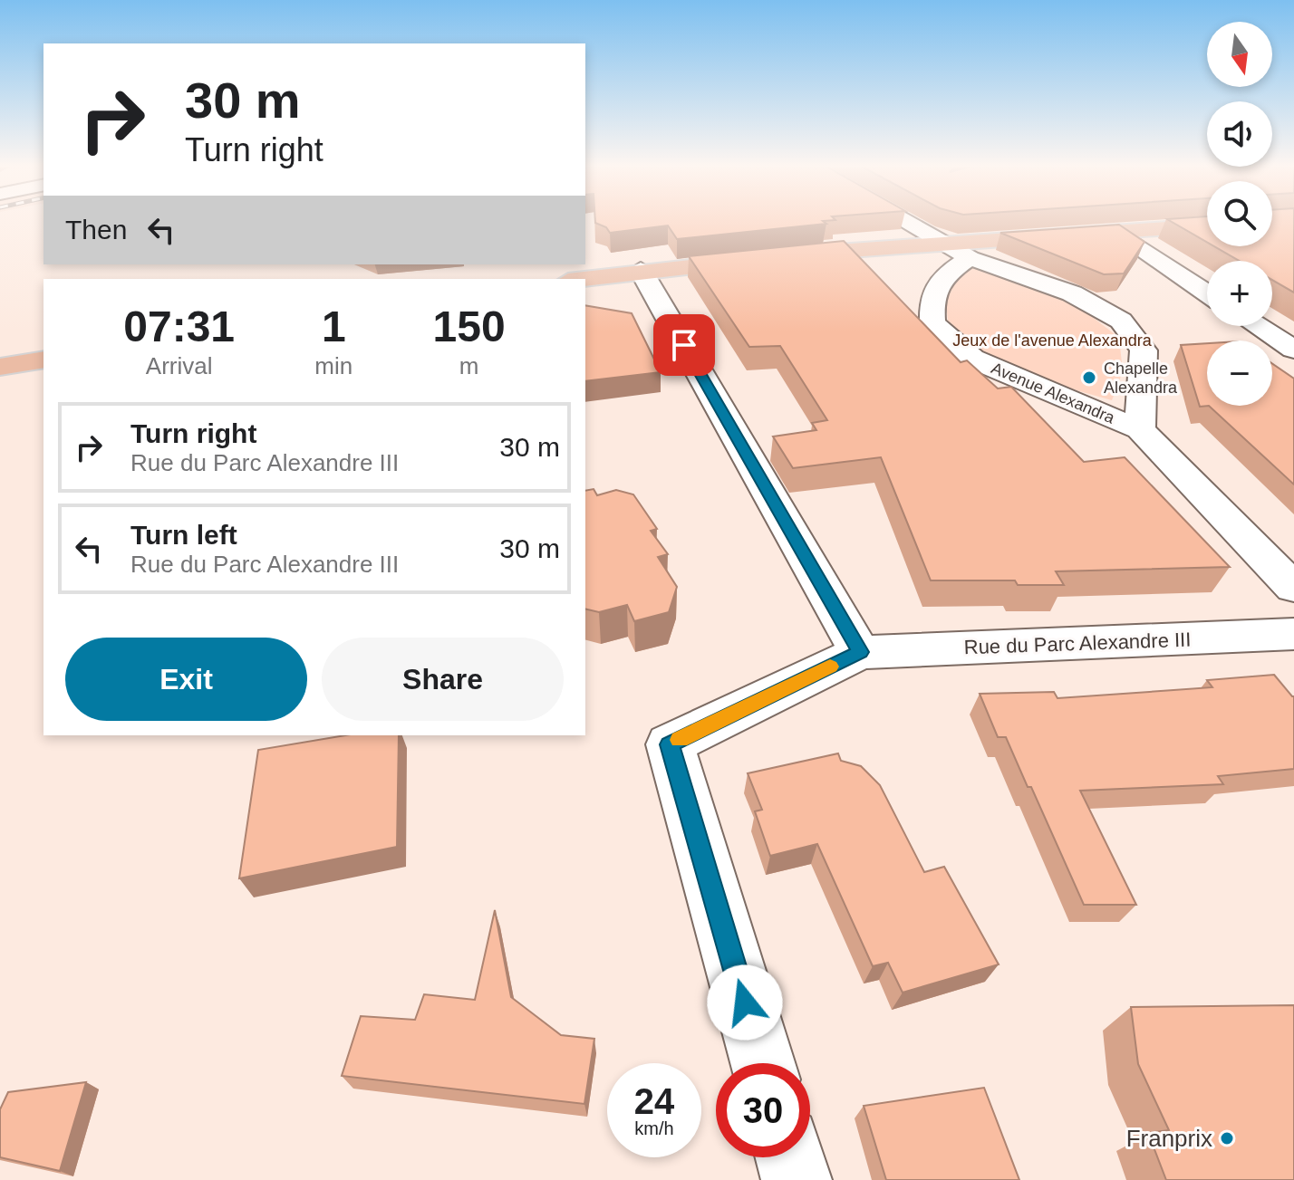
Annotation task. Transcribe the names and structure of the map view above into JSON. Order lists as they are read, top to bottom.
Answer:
{
  "streets": {
    "street": ["Avenue Alexandra", "Rue du Parc Alexandre III"]
  },
  "parks": ["Jeux de l'avenue Alexandra"],
  "places": ["Chapelle Alexandra", "Franprix"],
  "north": "bottom",
  "page": {
    "map_buttons": ["+", "−"],
    "turn": ["30 m", "Turn right"],
    "then": "Then",
    "eta": [
      "07:31",
      "Arrival",
      "1",
      "min",
      "150",
      "m"
    ],
    "list": [
      {
        "name": "Turn right",
        "note": "Rue du Parc Alexandre III",
        "value": "30 m"
      },
      {
        "name": "Turn left",
        "note": "Rue du Parc Alexandre III",
        "value": "30 m"
      }
    ],
    "buttons": ["Exit", "Share"],
    "speed": "24 km/h",
    "limit": "30"
  }
}
